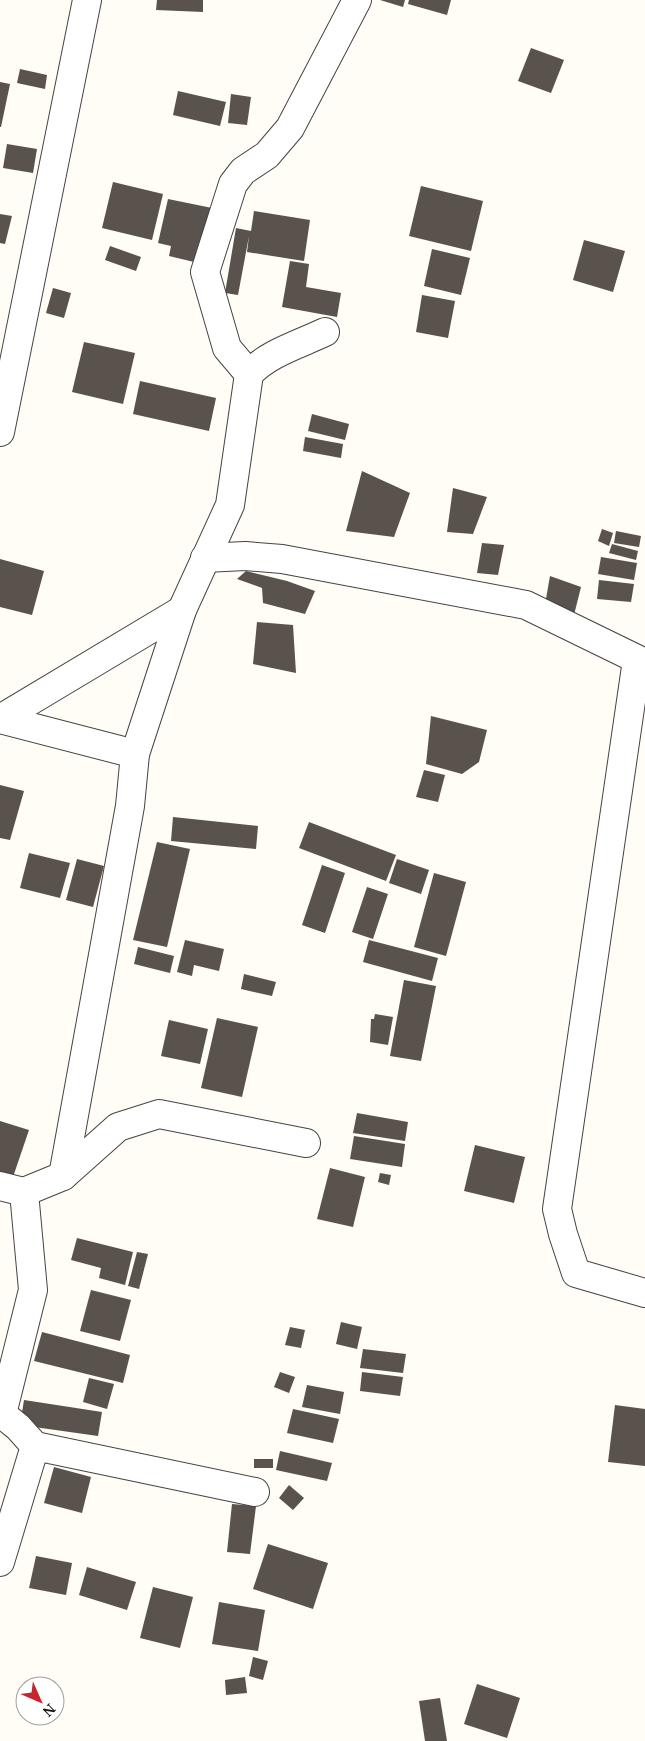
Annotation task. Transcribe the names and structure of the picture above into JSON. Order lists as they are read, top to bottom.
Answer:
{
  "north": "bottom right"
}
